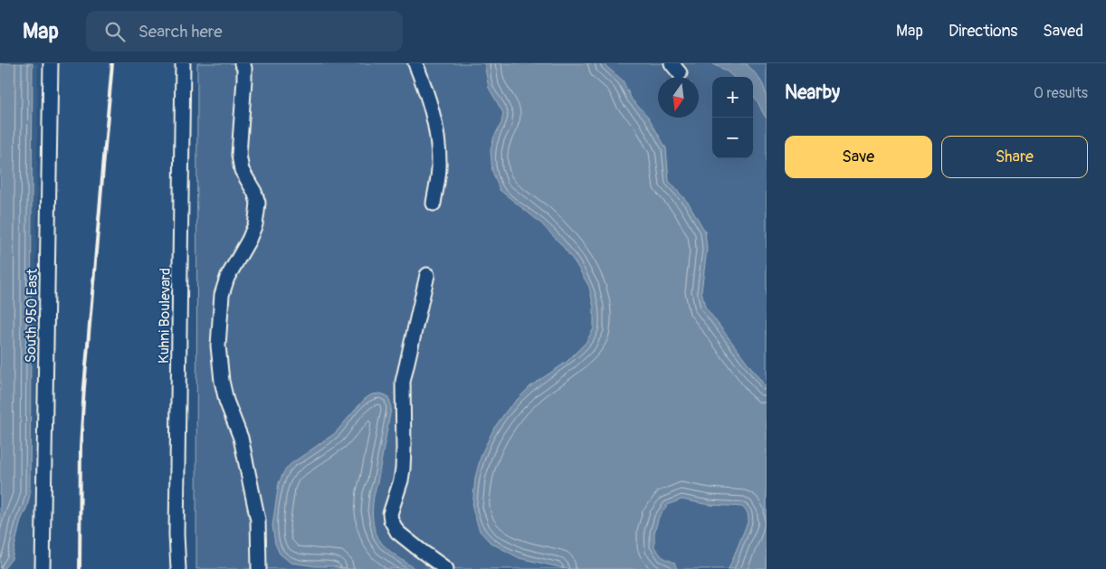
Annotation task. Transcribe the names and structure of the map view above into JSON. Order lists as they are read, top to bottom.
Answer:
{
  "streets": {
    "street": ["South 950 East", "Kuhni Boulevard"]
  },
  "north": "bottom",
  "page": {
    "header": "Map",
    "search": "Search here",
    "nav": ["Map", "Directions", "Saved"],
    "heading": ["Nearby", "0 results"],
    "map_buttons": ["+", "−"],
    "buttons": ["Save", "Share"]
  }
}
